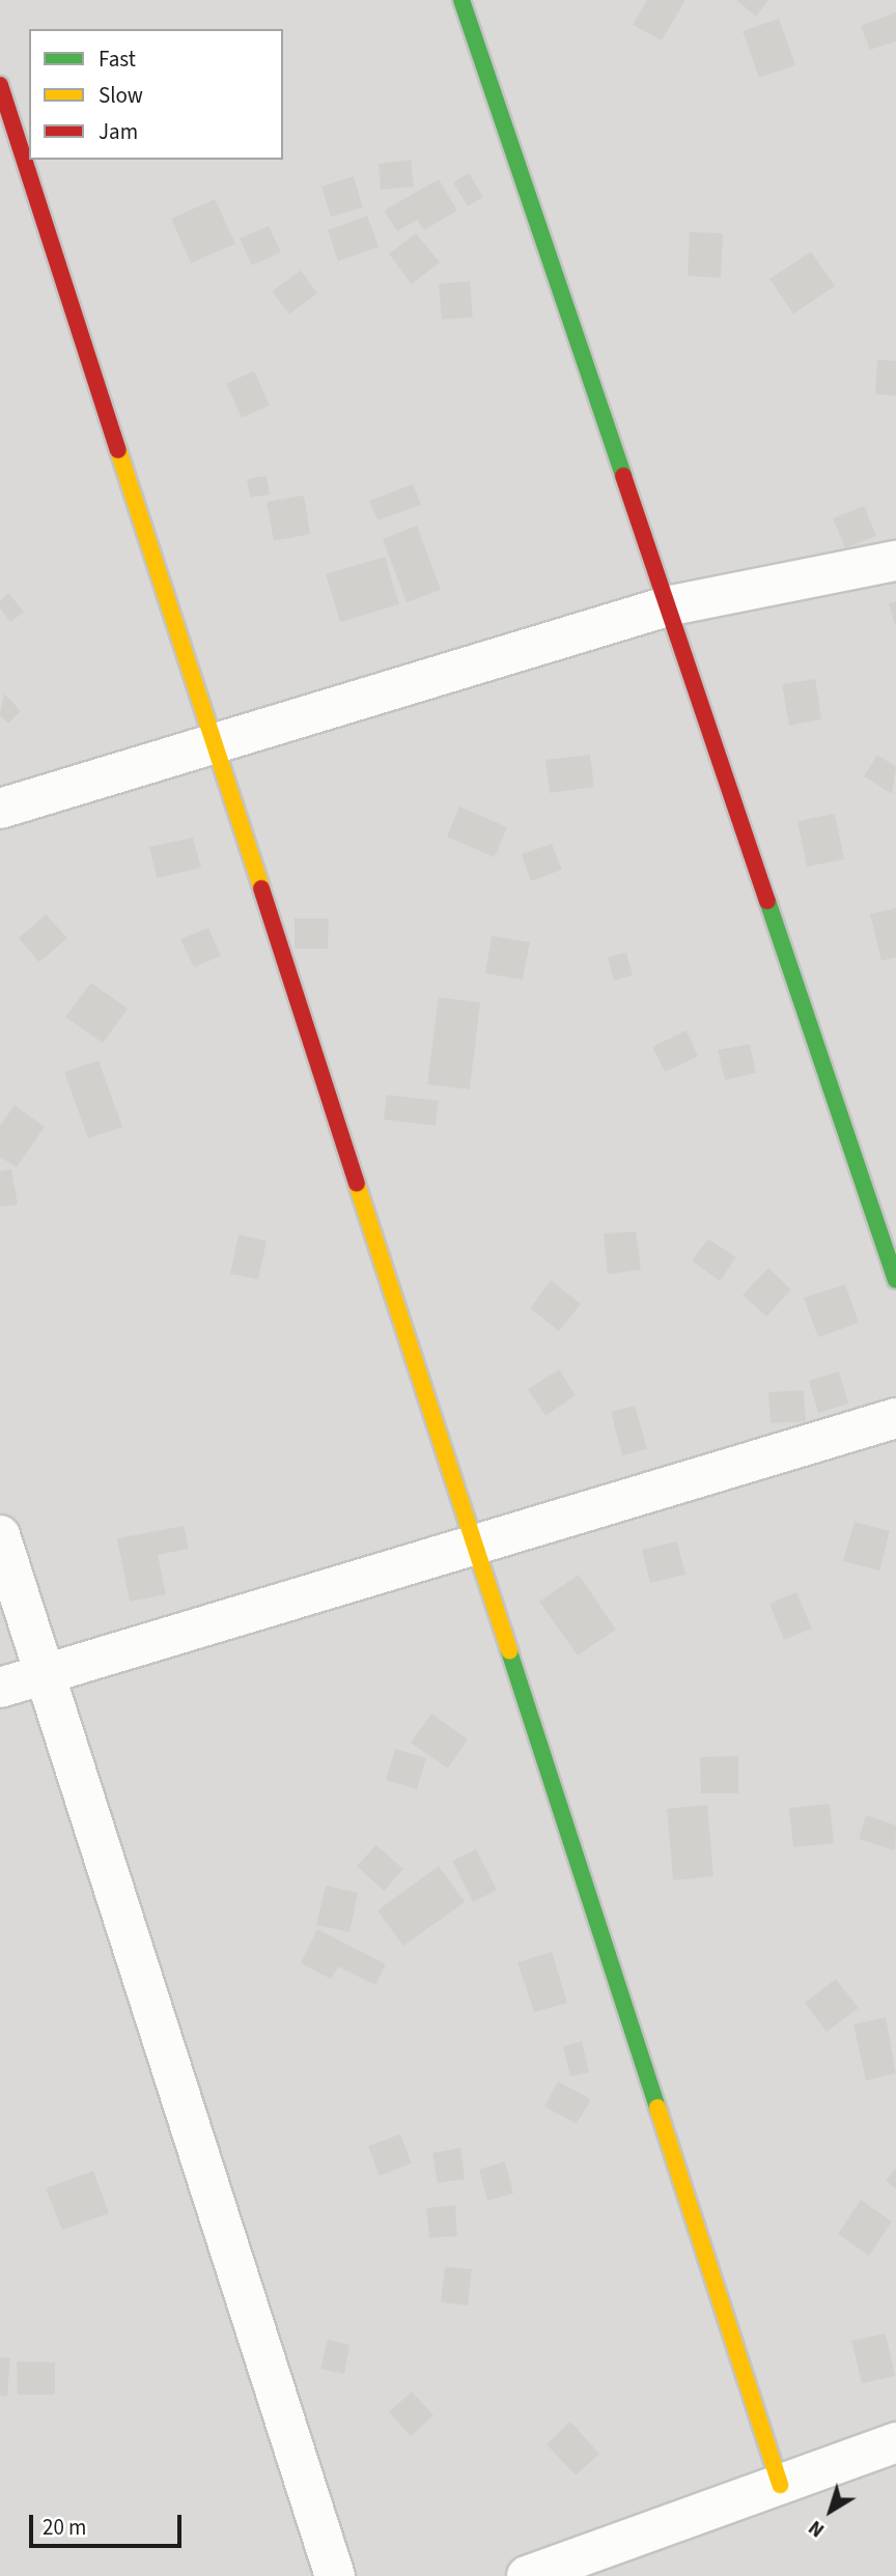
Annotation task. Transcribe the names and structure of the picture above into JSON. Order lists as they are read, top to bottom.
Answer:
{
  "legend": ["Fast", "Slow", "Jam"],
  "scale_bar": "20 m",
  "north": "bottom left"
}
